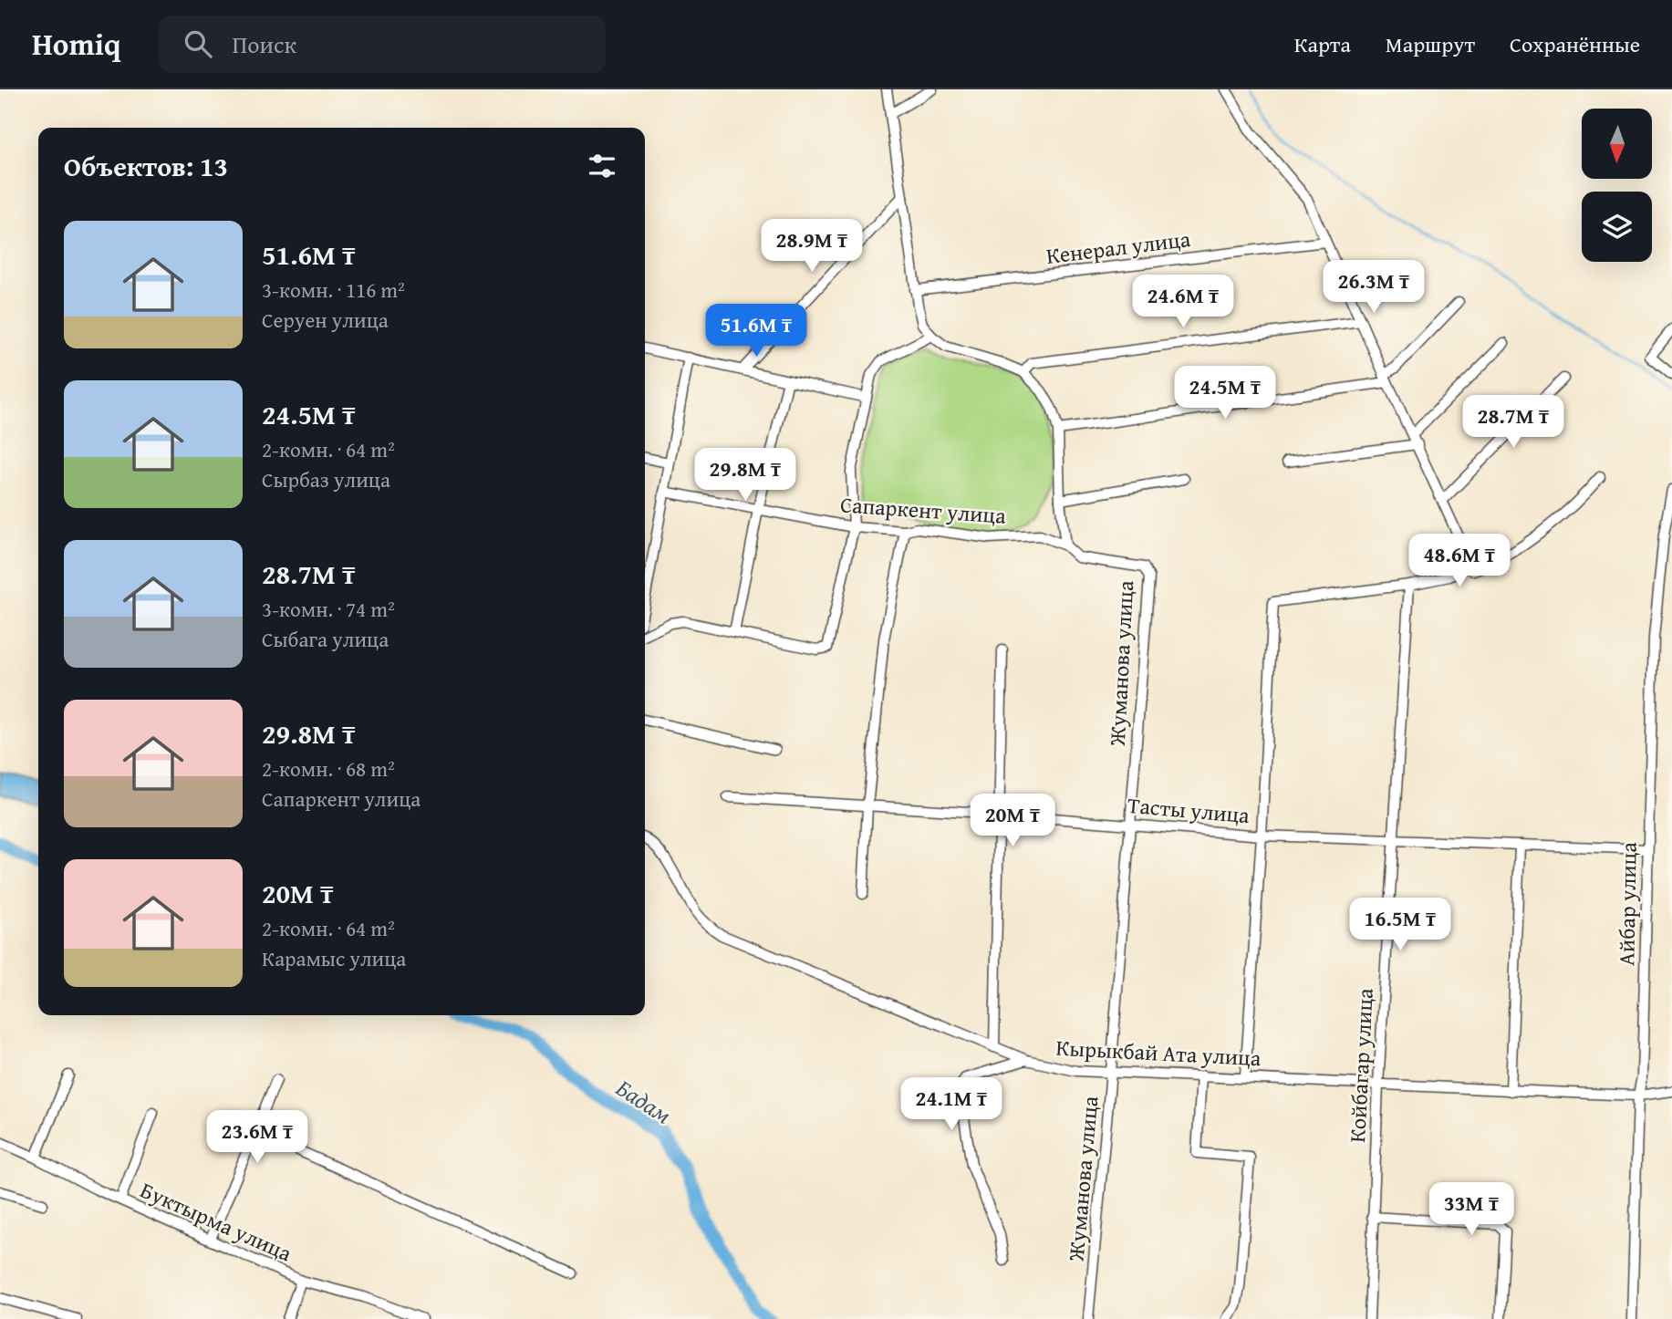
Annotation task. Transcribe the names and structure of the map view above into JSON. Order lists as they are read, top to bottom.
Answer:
{
  "streets": {
    "street": [
      "Кенерал улица",
      "Сапаркент улица",
      "Жуманова улица",
      "Тасты улица",
      "Айбар улица",
      "Кырыкбай Ата улица",
      "Койбагар улица",
      "Буктырма улица"
    ]
  },
  "crossings": [
    ["Сапаркент улица", "Жуманова улица"],
    ["Жуманова улица", "Тасты улица"],
    ["Жуманова улица", "Кырыкбай Ата улица"],
    ["Тасты улица", "Айбар улица"],
    ["Тасты улица", "Койбагар улица"],
    ["Айбар улица", "Кырыкбай Ата улица"],
    ["Кырыкбай Ата улица", "Койбагар улица"]
  ],
  "water": ["Бадам"],
  "north": "bottom",
  "page": {
    "header": "Homiq",
    "search": "Поиск",
    "nav": ["Карта", "Маршрут", "Сохранённые"],
    "heading": "Объектов: 13",
    "list": [
      {
        "name": "51.6M ₸",
        "note": "3-комн. · 116 m² · Серуен улица"
      },
      {
        "name": "24.5M ₸",
        "note": "2-комн. · 64 m² · Сырбаз улица"
      },
      {
        "name": "28.7M ₸",
        "note": "3-комн. · 74 m² · Сыбага улица"
      },
      {
        "name": "29.8M ₸",
        "note": "2-комн. · 68 m² · Сапаркент улица"
      },
      {
        "name": "20M ₸",
        "note": "2-комн. · 64 m² · Карамыс улица"
      }
    ],
    "price": [
      "28.9M ₸",
      "26.3M ₸",
      "24.6M ₸",
      "51.6M ₸",
      "24.5M ₸",
      "28.7M ₸",
      "29.8M ₸",
      "48.6M ₸",
      "20M ₸",
      "16.5M ₸",
      "24.1M ₸",
      "23.6M ₸",
      "33M ₸"
    ]
  }
}
